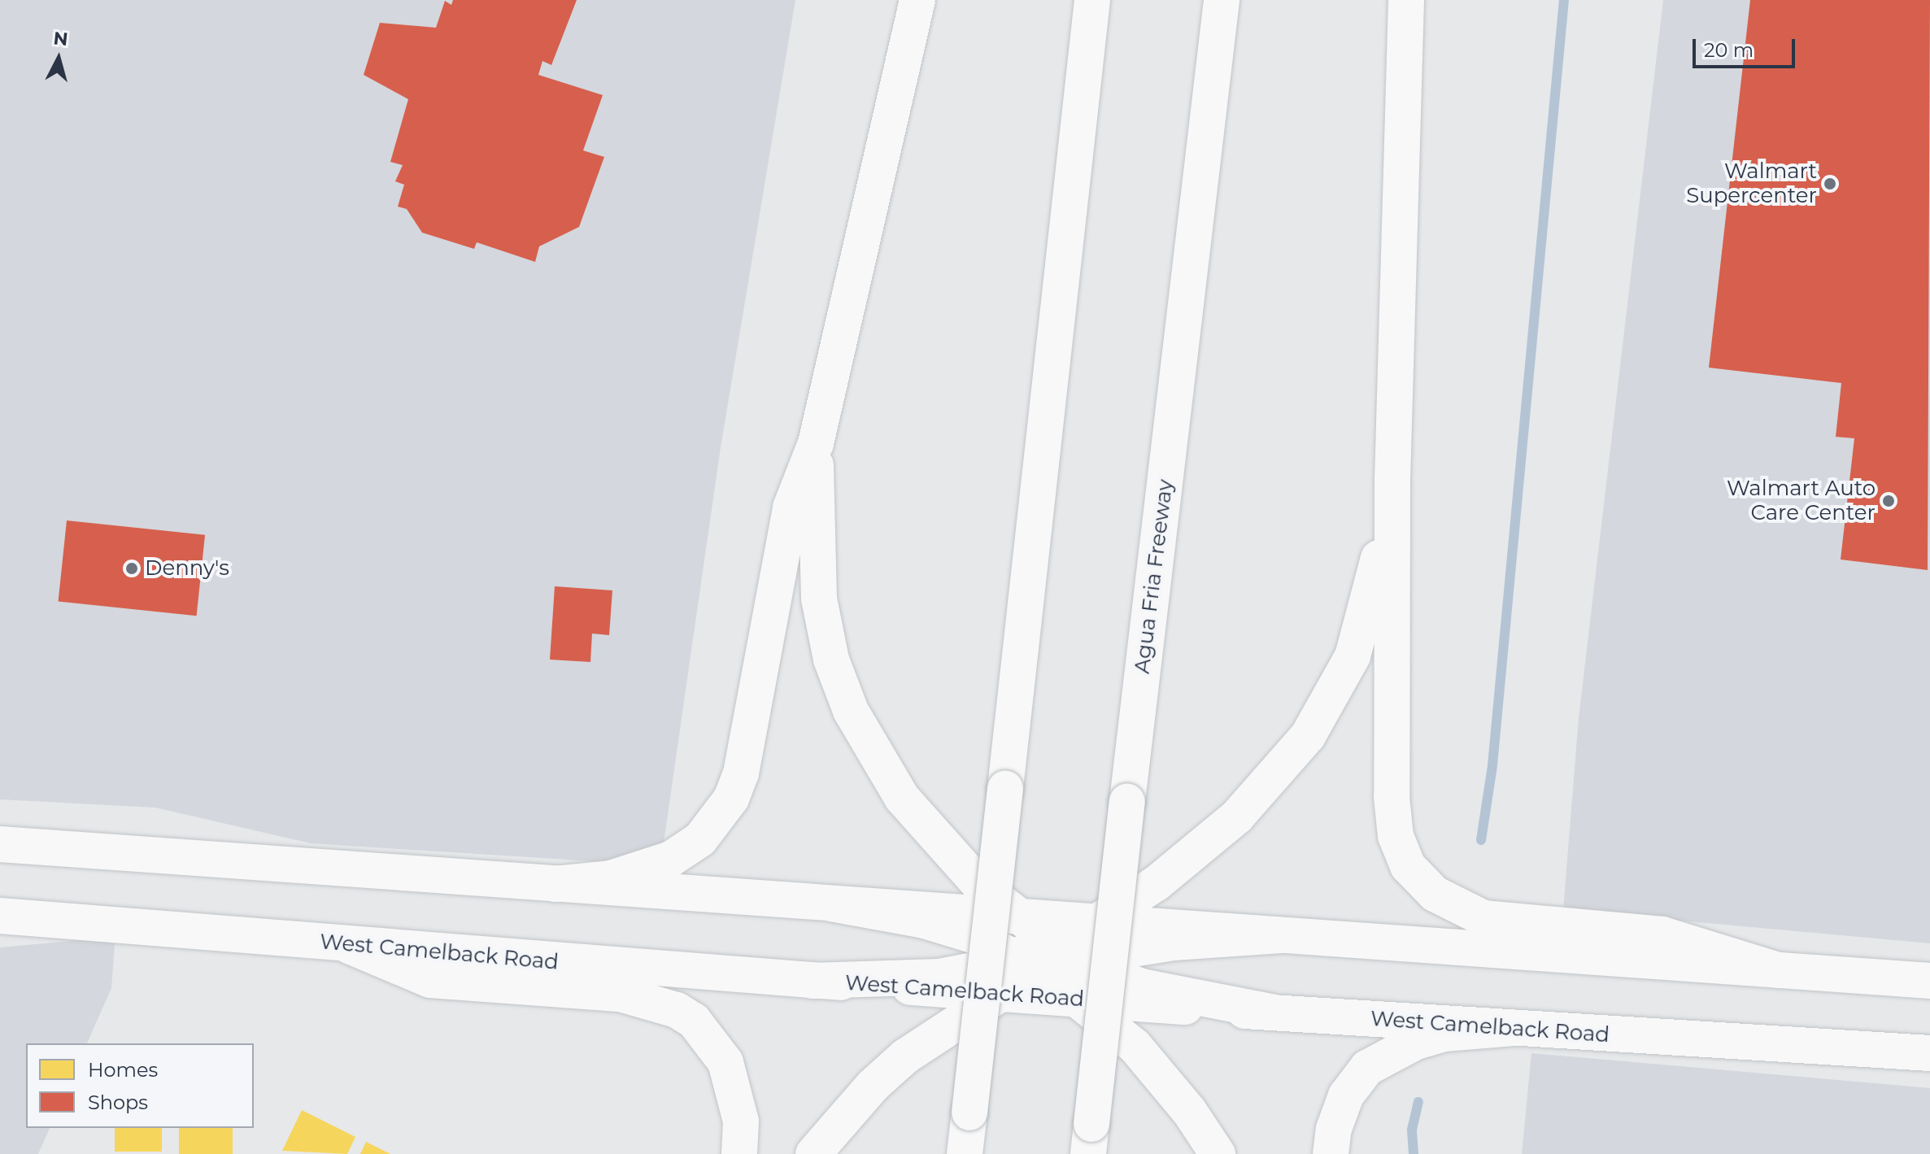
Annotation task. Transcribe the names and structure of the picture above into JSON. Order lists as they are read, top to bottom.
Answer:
{
  "streets": {
    "main road": ["Agua Fria Freeway", "West Camelback Road"]
  },
  "places": ["Walmart Supercenter", "Walmart Auto Care Center", "Denny's"],
  "legend": ["Homes", "Shops"],
  "scale_bar": "20 m",
  "north": "top"
}
